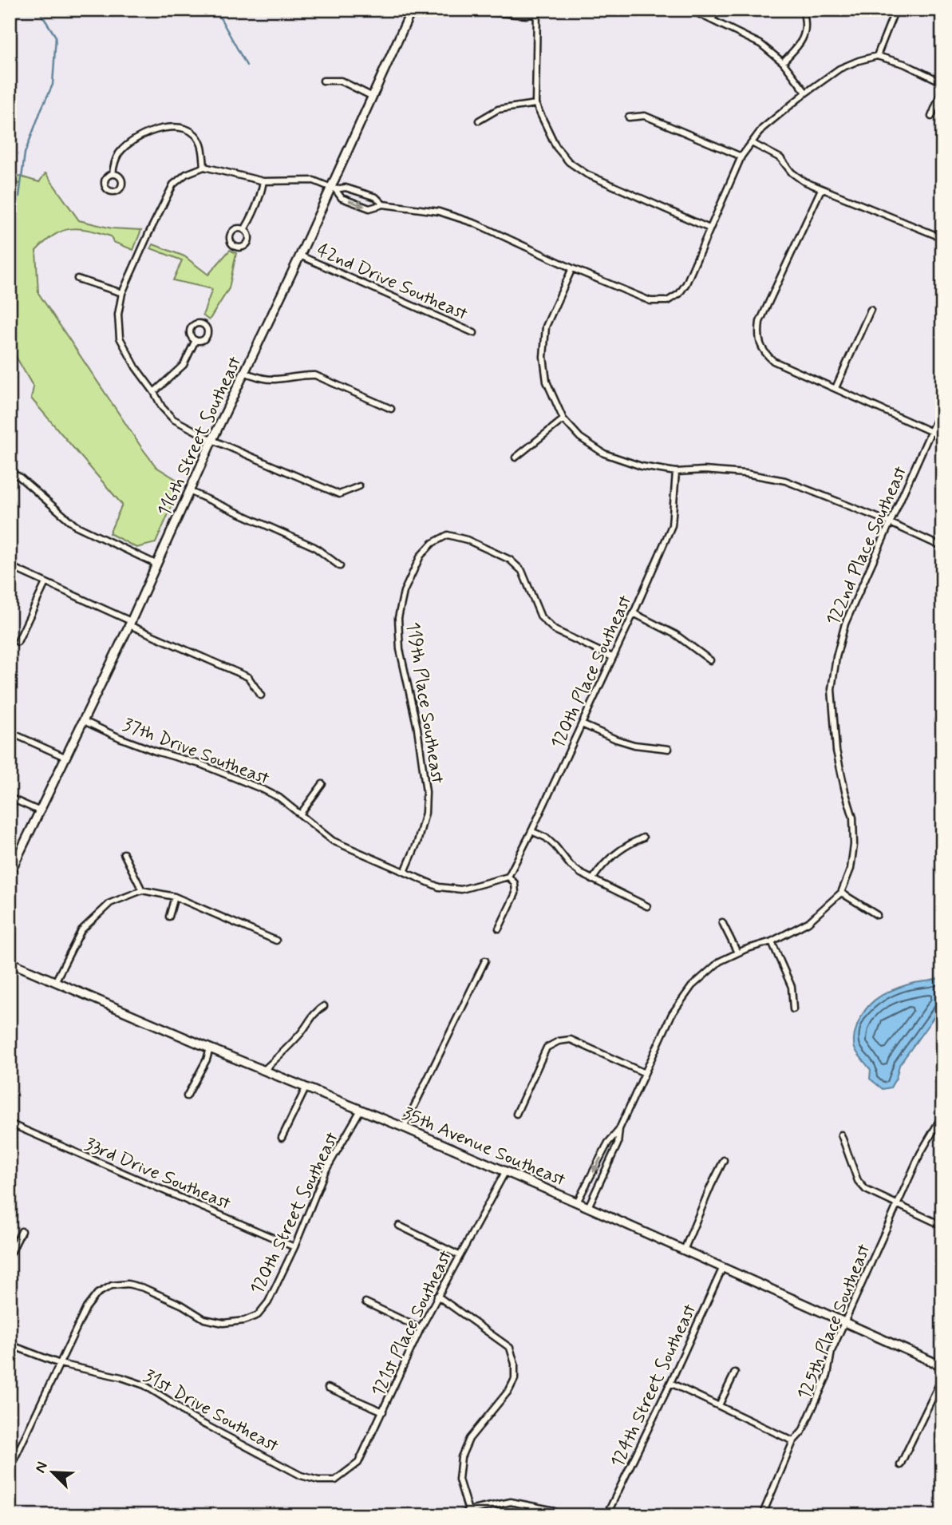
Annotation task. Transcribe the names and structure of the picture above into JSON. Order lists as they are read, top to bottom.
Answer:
{
  "streets": {
    "street": [
      "42nd Drive Southeast",
      "116th Street Southeast",
      "122nd Place Southeast",
      "120th Place Southeast",
      "119th Place Southeast",
      "37th Drive Southeast",
      "35th Avenue Southeast",
      "33rd Drive Southeast",
      "120th Street Southeast",
      "125th Place Southeast",
      "121st Place Southeast",
      "124th Street Southeast",
      "31st Drive Southeast"
    ]
  },
  "crossings": [
    ["42nd Drive Southeast", "116th Street Southeast"],
    ["116th Street Southeast", "37th Drive Southeast"],
    ["122nd Place Southeast", "35th Avenue Southeast"],
    ["120th Place Southeast", "119th Place Southeast"],
    ["120th Place Southeast", "37th Drive Southeast"],
    ["119th Place Southeast", "37th Drive Southeast"],
    ["35th Avenue Southeast", "120th Street Southeast"],
    ["35th Avenue Southeast", "125th Place Southeast"],
    ["35th Avenue Southeast", "121st Place Southeast"],
    ["35th Avenue Southeast", "124th Street Southeast"],
    ["33rd Drive Southeast", "120th Street Southeast"],
    ["120th Street Southeast", "31st Drive Southeast"],
    ["121st Place Southeast", "31st Drive Southeast"]
  ],
  "north": "top left"
}
